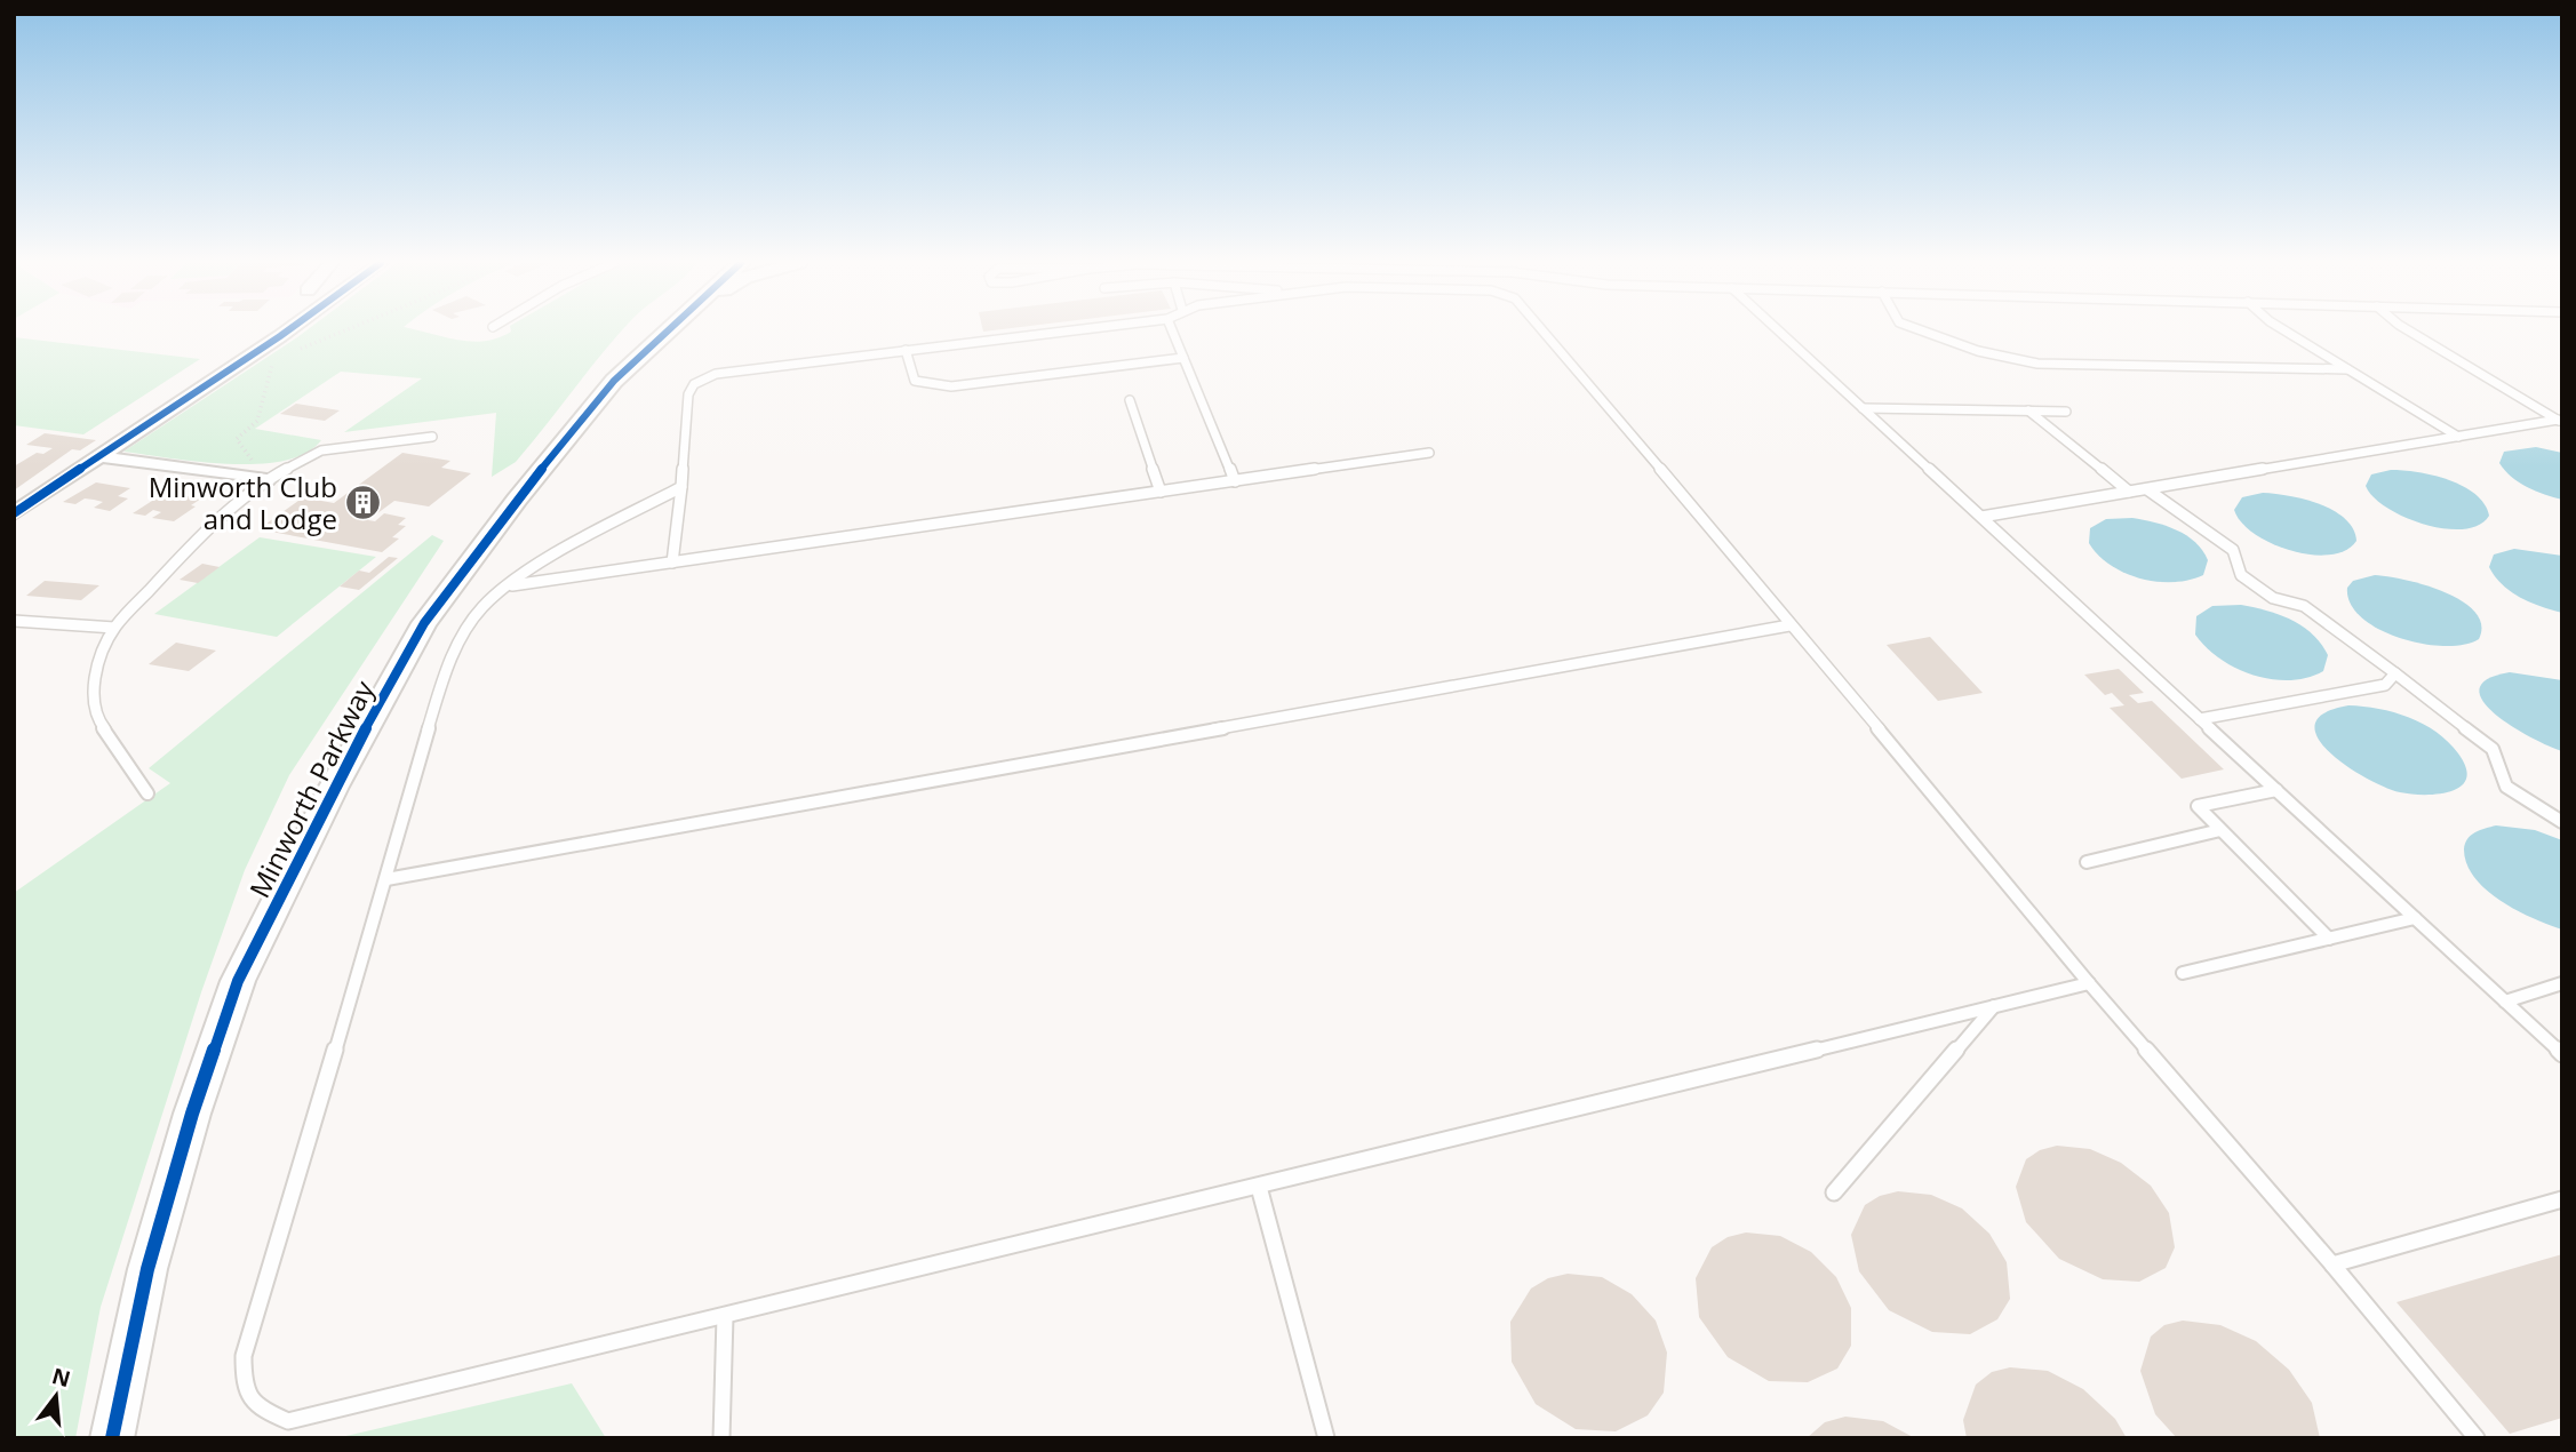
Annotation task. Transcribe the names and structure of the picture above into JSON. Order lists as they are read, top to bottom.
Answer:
{
  "streets": {
    "street": ["Minworth Parkway"]
  },
  "places": {
    "building": ["Minworth Club and Lodge"]
  },
  "north": "top"
}
